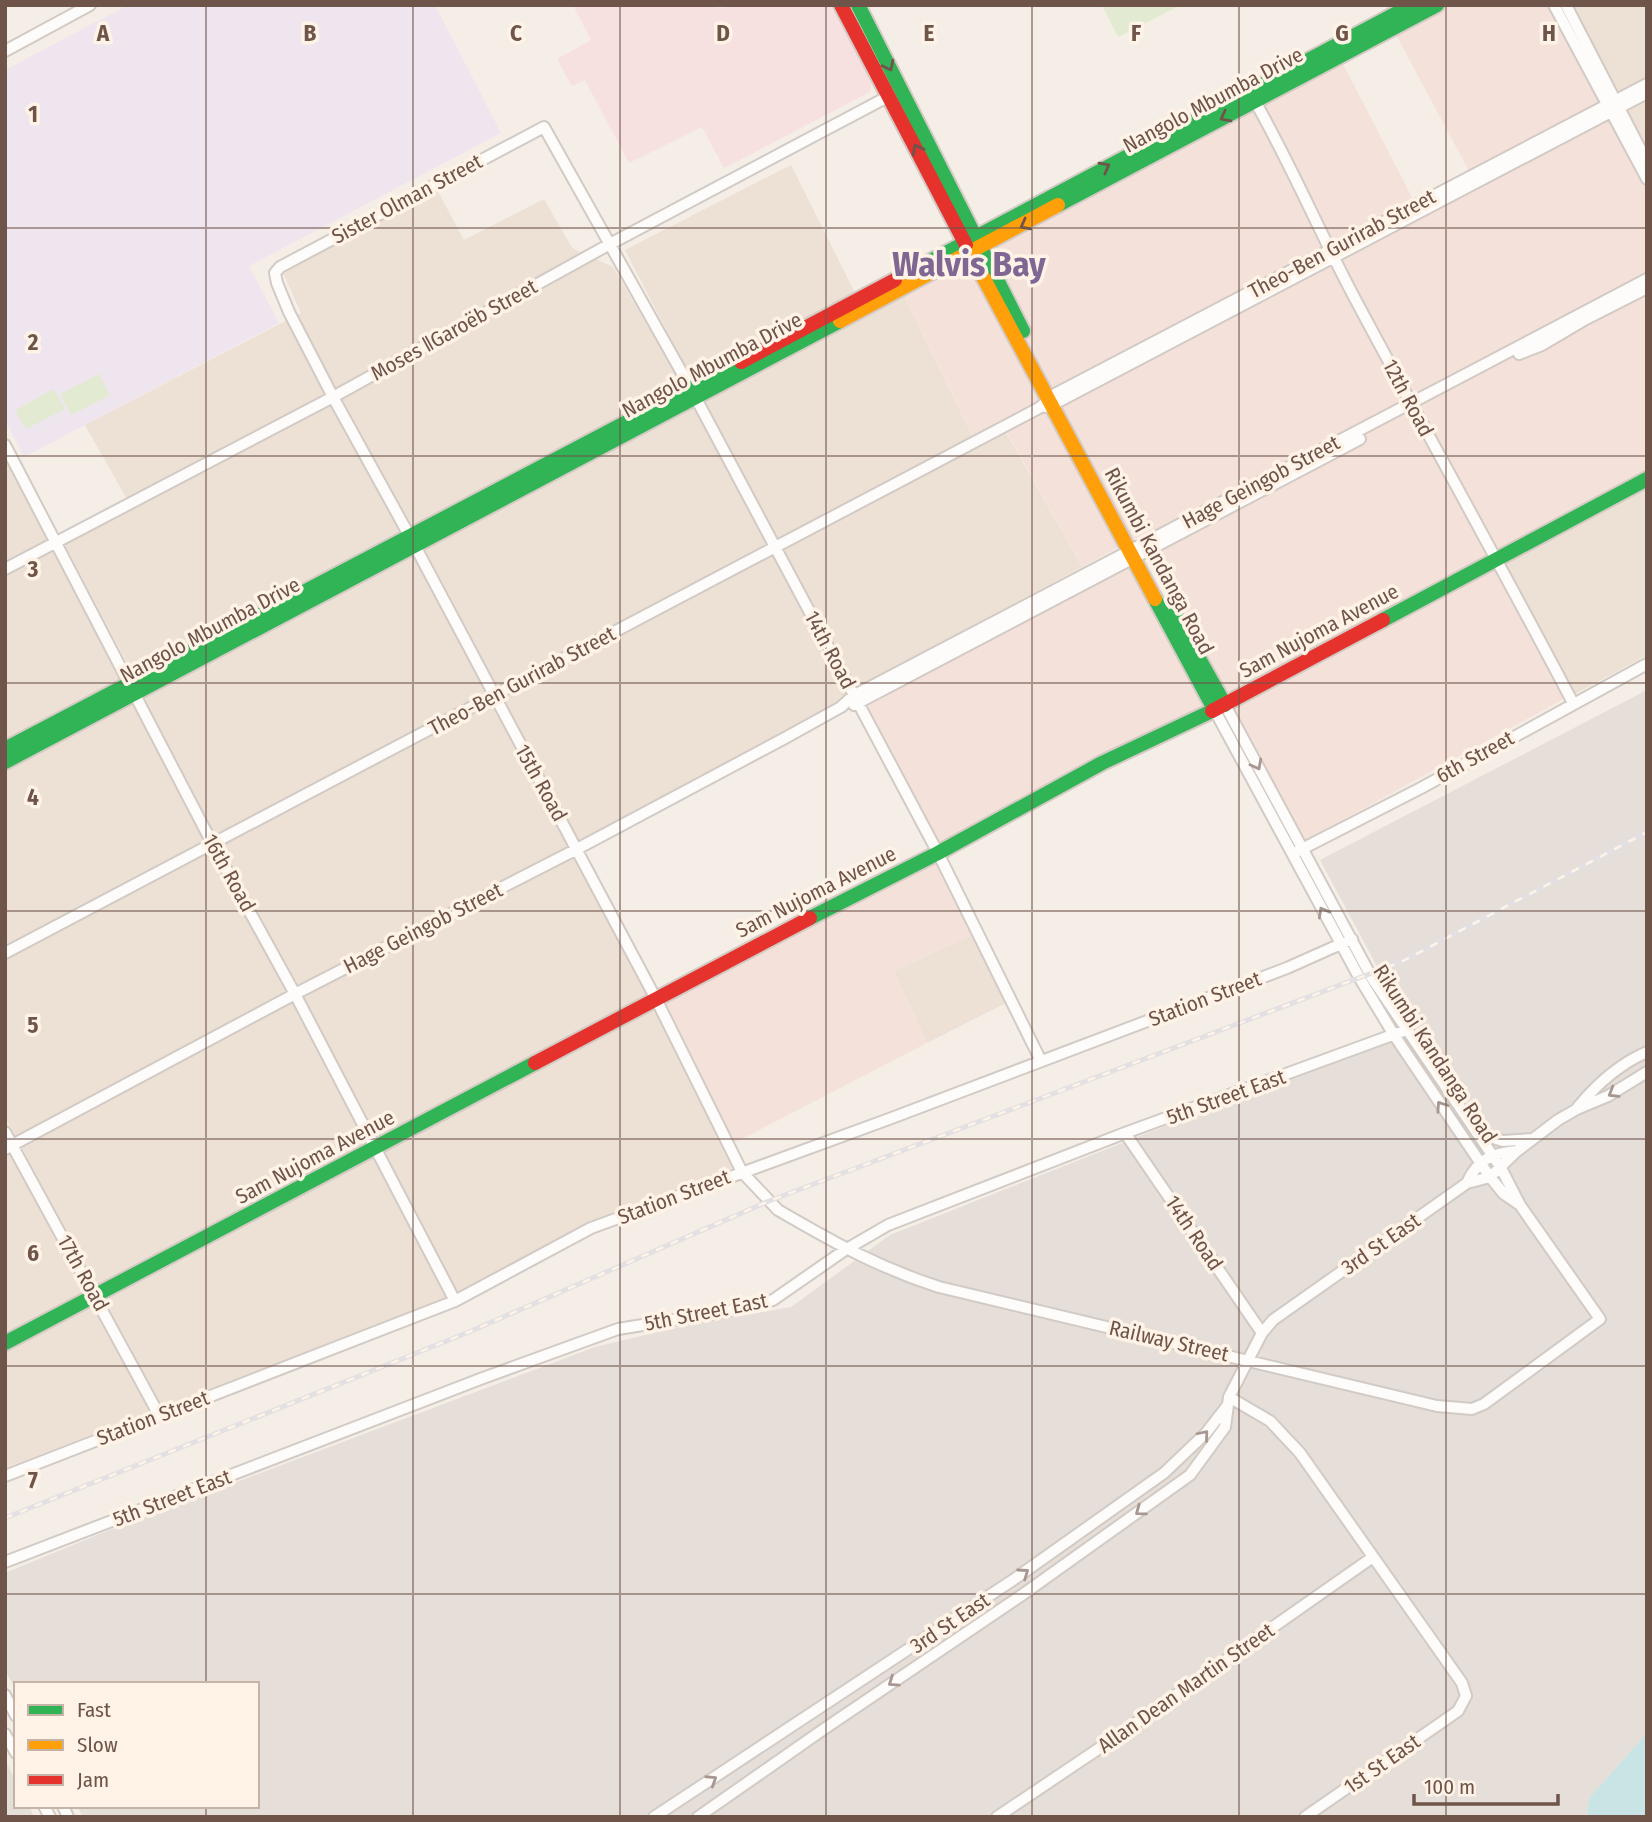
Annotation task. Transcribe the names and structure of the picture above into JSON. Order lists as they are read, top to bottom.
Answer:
{
  "streets": {
    "main road": ["Nangolo Mbumba Drive", "Rikumbi Kandanga Road", "Sam Nujoma Avenue"],
    "street": [
      "Sister Olman Street",
      "Theo-Ben Gurirab Street",
      "Moses ǁGaroëb Street",
      "12th Road",
      "Hage Geingob Street",
      "14th Road",
      "6th Street",
      "15th Road",
      "16th Road",
      "Station Street",
      "5th Street East",
      "3rd St East",
      "17th Road",
      "Railway Street",
      "Allan Dean Martin Street",
      "1st St East"
    ]
  },
  "crossings": [
    ["Nangolo Mbumba Drive", "12th Road"],
    ["Nangolo Mbumba Drive", "Rikumbi Kandanga Road"],
    ["Nangolo Mbumba Drive", "14th Road"],
    ["Nangolo Mbumba Drive", "15th Road"],
    ["Nangolo Mbumba Drive", "16th Road"],
    ["Sister Olman Street", "Moses ǁGaroëb Street"],
    ["Sister Olman Street", "14th Road"],
    ["Sister Olman Street", "15th Road"],
    ["Theo-Ben Gurirab Street", "12th Road"],
    ["Theo-Ben Gurirab Street", "Rikumbi Kandanga Road"],
    ["Theo-Ben Gurirab Street", "14th Road"],
    ["Theo-Ben Gurirab Street", "15th Road"],
    ["Theo-Ben Gurirab Street", "16th Road"],
    ["Moses ǁGaroëb Street", "Rikumbi Kandanga Road"],
    ["Moses ǁGaroëb Street", "14th Road"],
    ["Moses ǁGaroëb Street", "15th Road"],
    ["Moses ǁGaroëb Street", "16th Road"],
    ["12th Road", "Hage Geingob Street"],
    ["12th Road", "Sam Nujoma Avenue"],
    ["12th Road", "6th Street"],
    ["Hage Geingob Street", "Rikumbi Kandanga Road"],
    ["Hage Geingob Street", "14th Road"],
    ["Hage Geingob Street", "15th Road"],
    ["Hage Geingob Street", "16th Road"],
    ["Hage Geingob Street", "17th Road"],
    ["Rikumbi Kandanga Road", "Sam Nujoma Avenue"],
    ["Rikumbi Kandanga Road", "6th Street"],
    ["Rikumbi Kandanga Road", "Station Street"],
    ["Rikumbi Kandanga Road", "5th Street East"],
    ["Rikumbi Kandanga Road", "3rd St East"],
    ["Rikumbi Kandanga Road", "Railway Street"],
    ["Sam Nujoma Avenue", "14th Road"],
    ["Sam Nujoma Avenue", "15th Road"],
    ["Sam Nujoma Avenue", "16th Road"],
    ["Sam Nujoma Avenue", "17th Road"],
    ["14th Road", "Station Street"],
    ["14th Road", "5th Street East"],
    ["14th Road", "3rd St East"],
    ["15th Road", "Station Street"],
    ["15th Road", "Railway Street"],
    ["16th Road", "Station Street"],
    ["Station Street", "17th Road"],
    ["Station Street", "Railway Street"],
    ["5th Street East", "Railway Street"],
    ["3rd St East", "Railway Street"],
    ["Allan Dean Martin Street", "1st St East"]
  ],
  "districts": ["Walvis Bay"],
  "legend": ["Fast", "Slow", "Jam"],
  "scale_bar": "100 m",
  "grid": {
    "columns": [
      "A",
      "B",
      "C",
      "D",
      "E",
      "F",
      "G",
      "H"
    ],
    "rows": [
      "1",
      "2",
      "3",
      "4",
      "5",
      "6",
      "7"
    ]
  }
}
